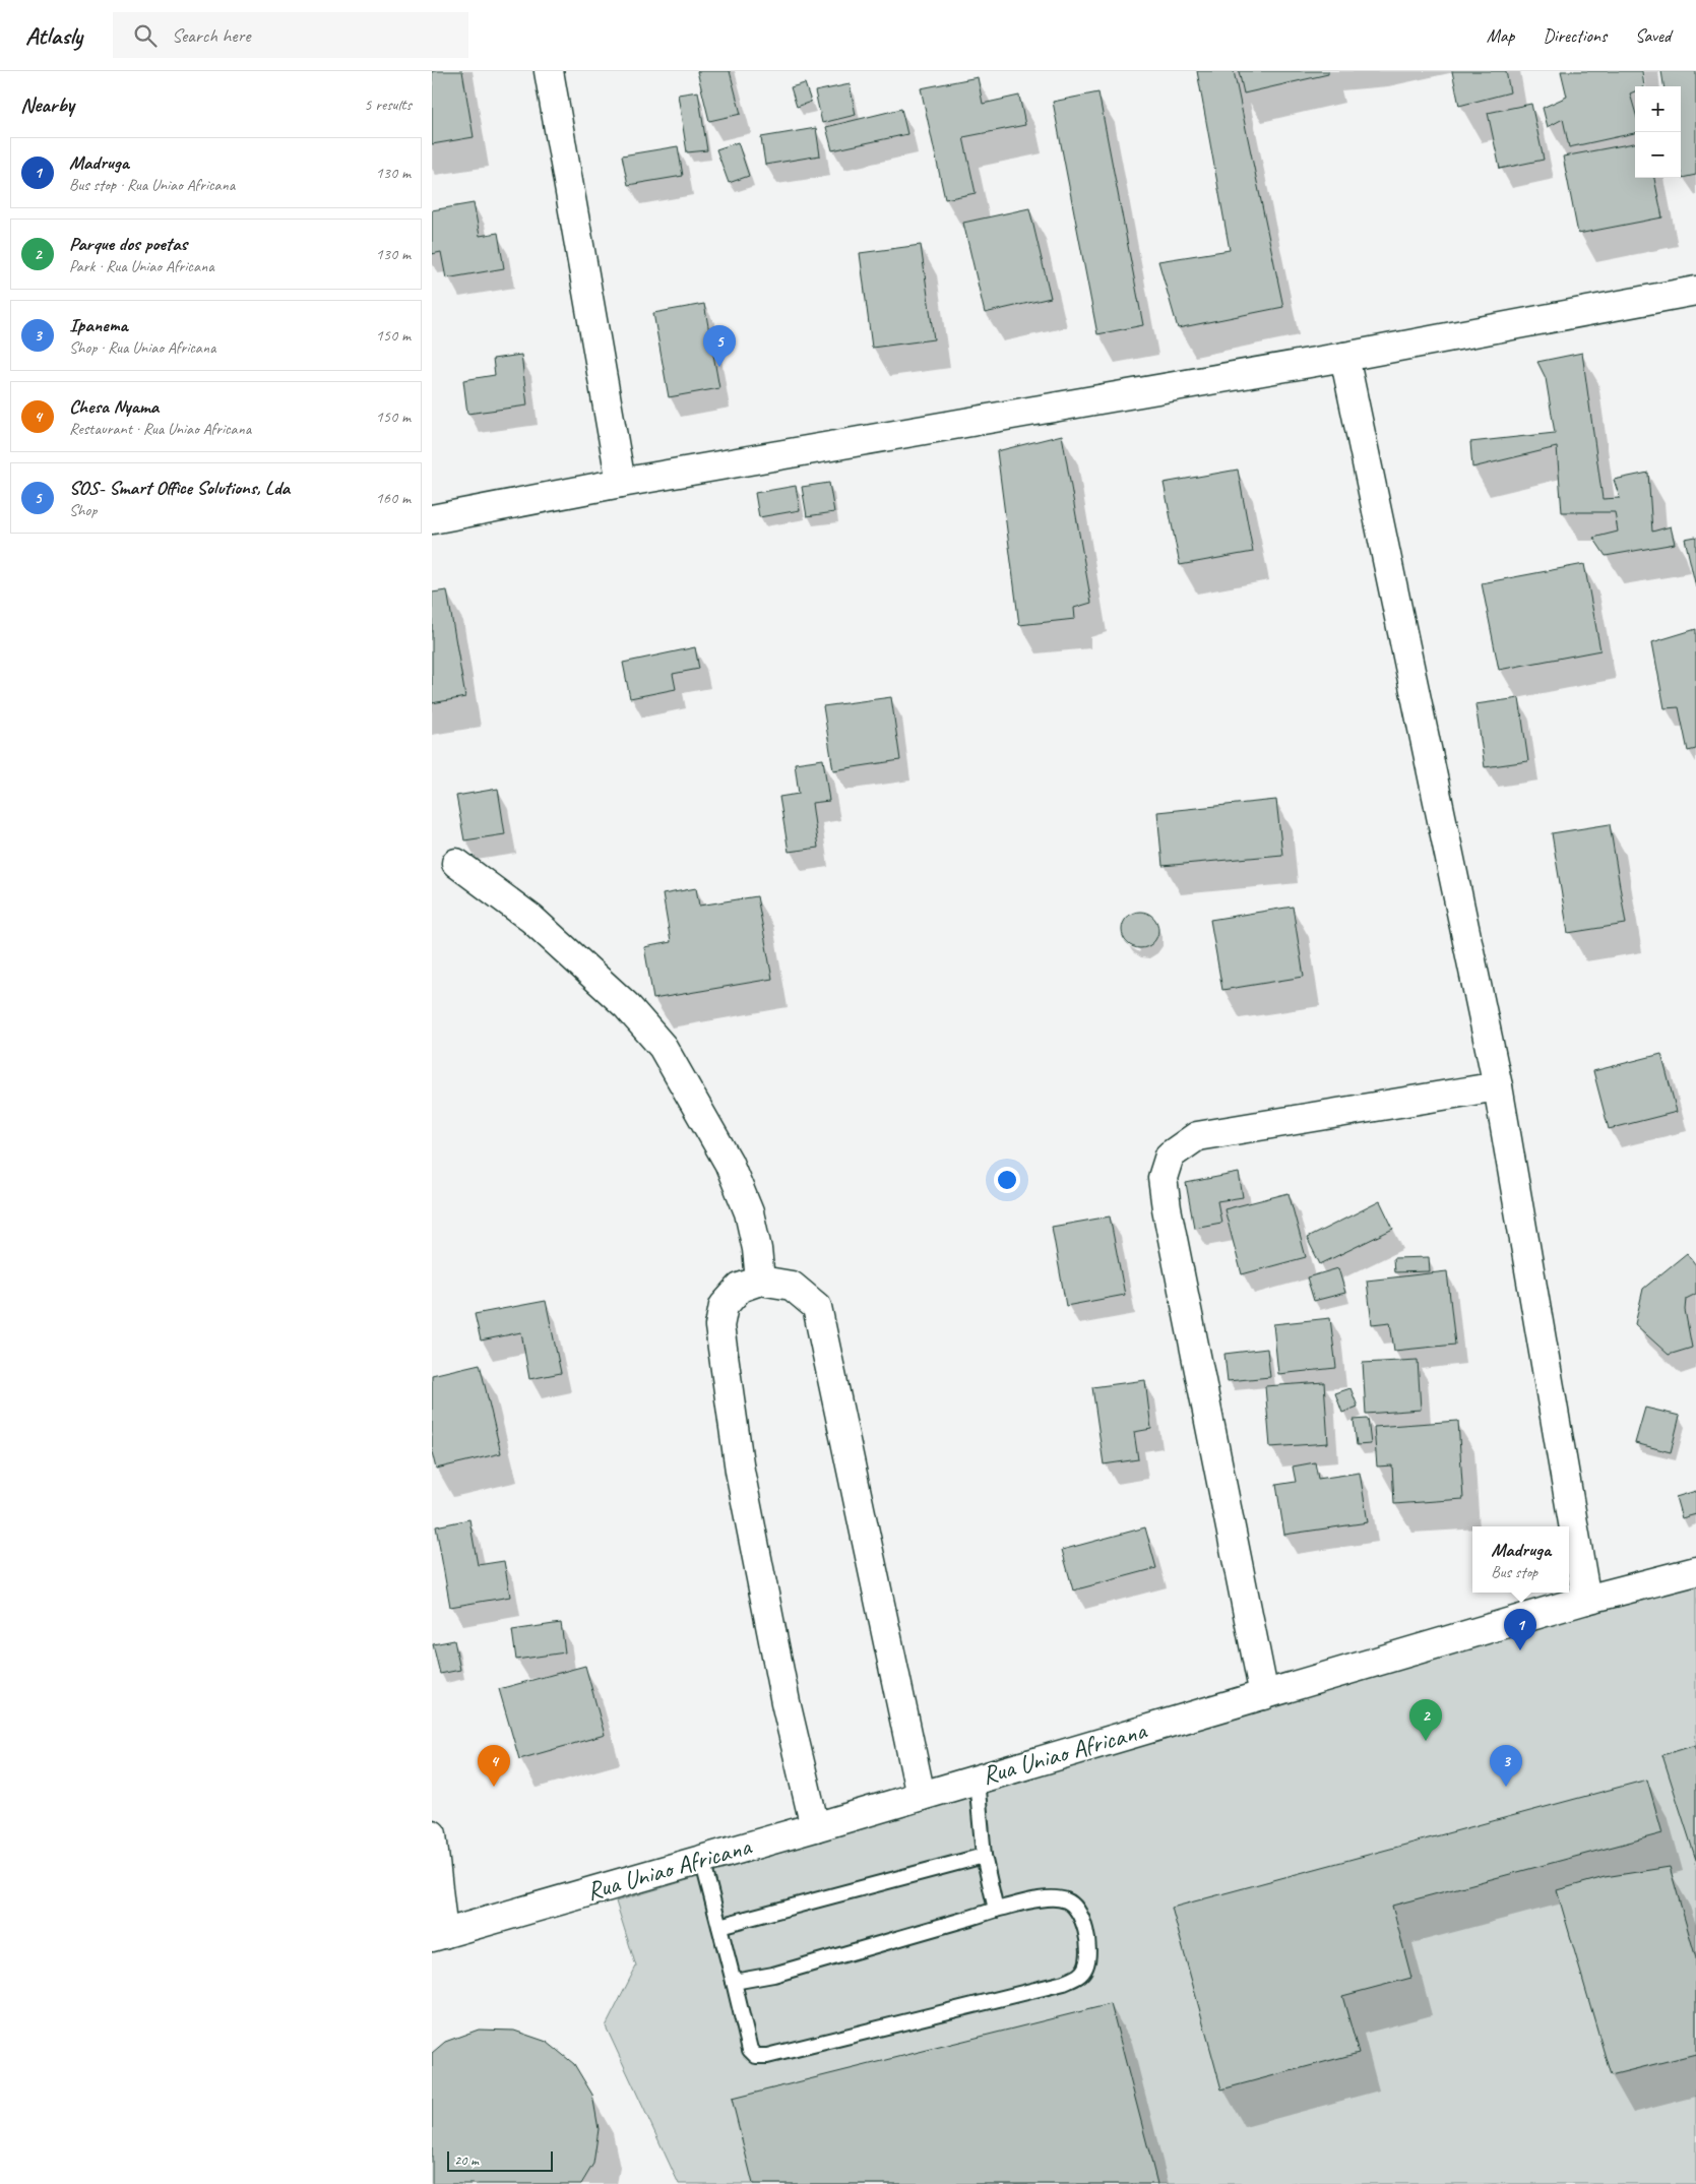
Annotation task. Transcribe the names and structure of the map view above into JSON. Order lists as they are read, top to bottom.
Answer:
{
  "streets": {
    "street": ["Rua Uniao Africana"]
  },
  "scale_bar": "20 m",
  "page": {
    "header": "Atlasly",
    "search": "Search here",
    "nav": ["Map", "Directions", "Saved"],
    "heading": ["Nearby", "5 results"],
    "map_buttons": ["+", "−"],
    "list": [
      {
        "mark": "1",
        "name": "Madruga",
        "note": "Bus stop · Rua Uniao Africana",
        "value": "130 m"
      },
      {
        "mark": "2",
        "name": "Parque dos poetas",
        "note": "Park · Rua Uniao Africana",
        "value": "130 m"
      },
      {
        "mark": "3",
        "name": "Ipanema",
        "note": "Shop · Rua Uniao Africana",
        "value": "150 m"
      },
      {
        "mark": "4",
        "name": "Chesa Nyama",
        "note": "Restaurant · Rua Uniao Africana",
        "value": "150 m"
      },
      {
        "mark": "5",
        "name": "SOS- Smart Office Solutions, Lda",
        "note": "Shop",
        "value": "160 m"
      }
    ],
    "pins": [
      "5",
      "1",
      "2",
      "3",
      "4"
    ],
    "popup": ["Madruga", "Bus stop"],
    "scale": "20 m"
  }
}
